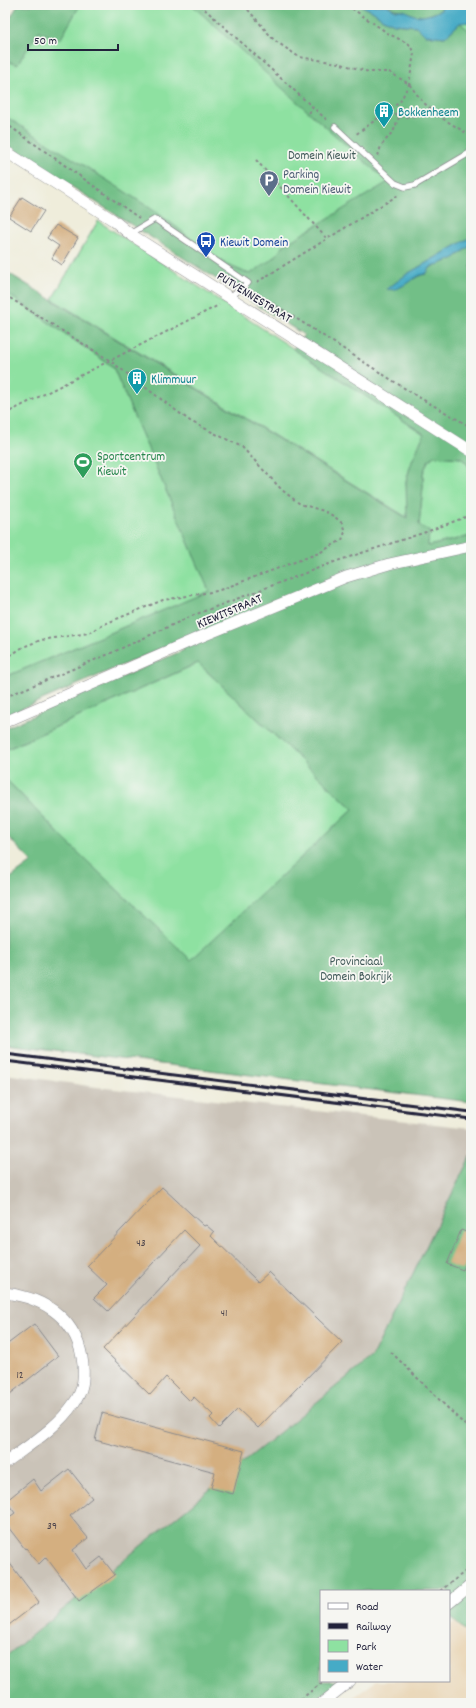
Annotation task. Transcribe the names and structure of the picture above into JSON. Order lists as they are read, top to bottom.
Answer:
{
  "streets": {
    "street": ["PUTVENNESTRAAT", "KIEWITSTRAAT"]
  },
  "parks": ["Domein Kiewit", "Provinciaal Domein Bokrijk"],
  "places": {
    "building": ["Bokkenheem", "Klimmuur"],
    "parking": ["Parking Domein Kiewit"],
    "bus stop": ["Kiewit Domein"],
    "sports": ["Sportcentrum Kiewit"]
  },
  "house_numbers": [
    "43",
    "41",
    "12",
    "39"
  ],
  "legend": [
    "Road",
    "Railway",
    "Park",
    "Water"
  ],
  "scale_bar": "50 m"
}
